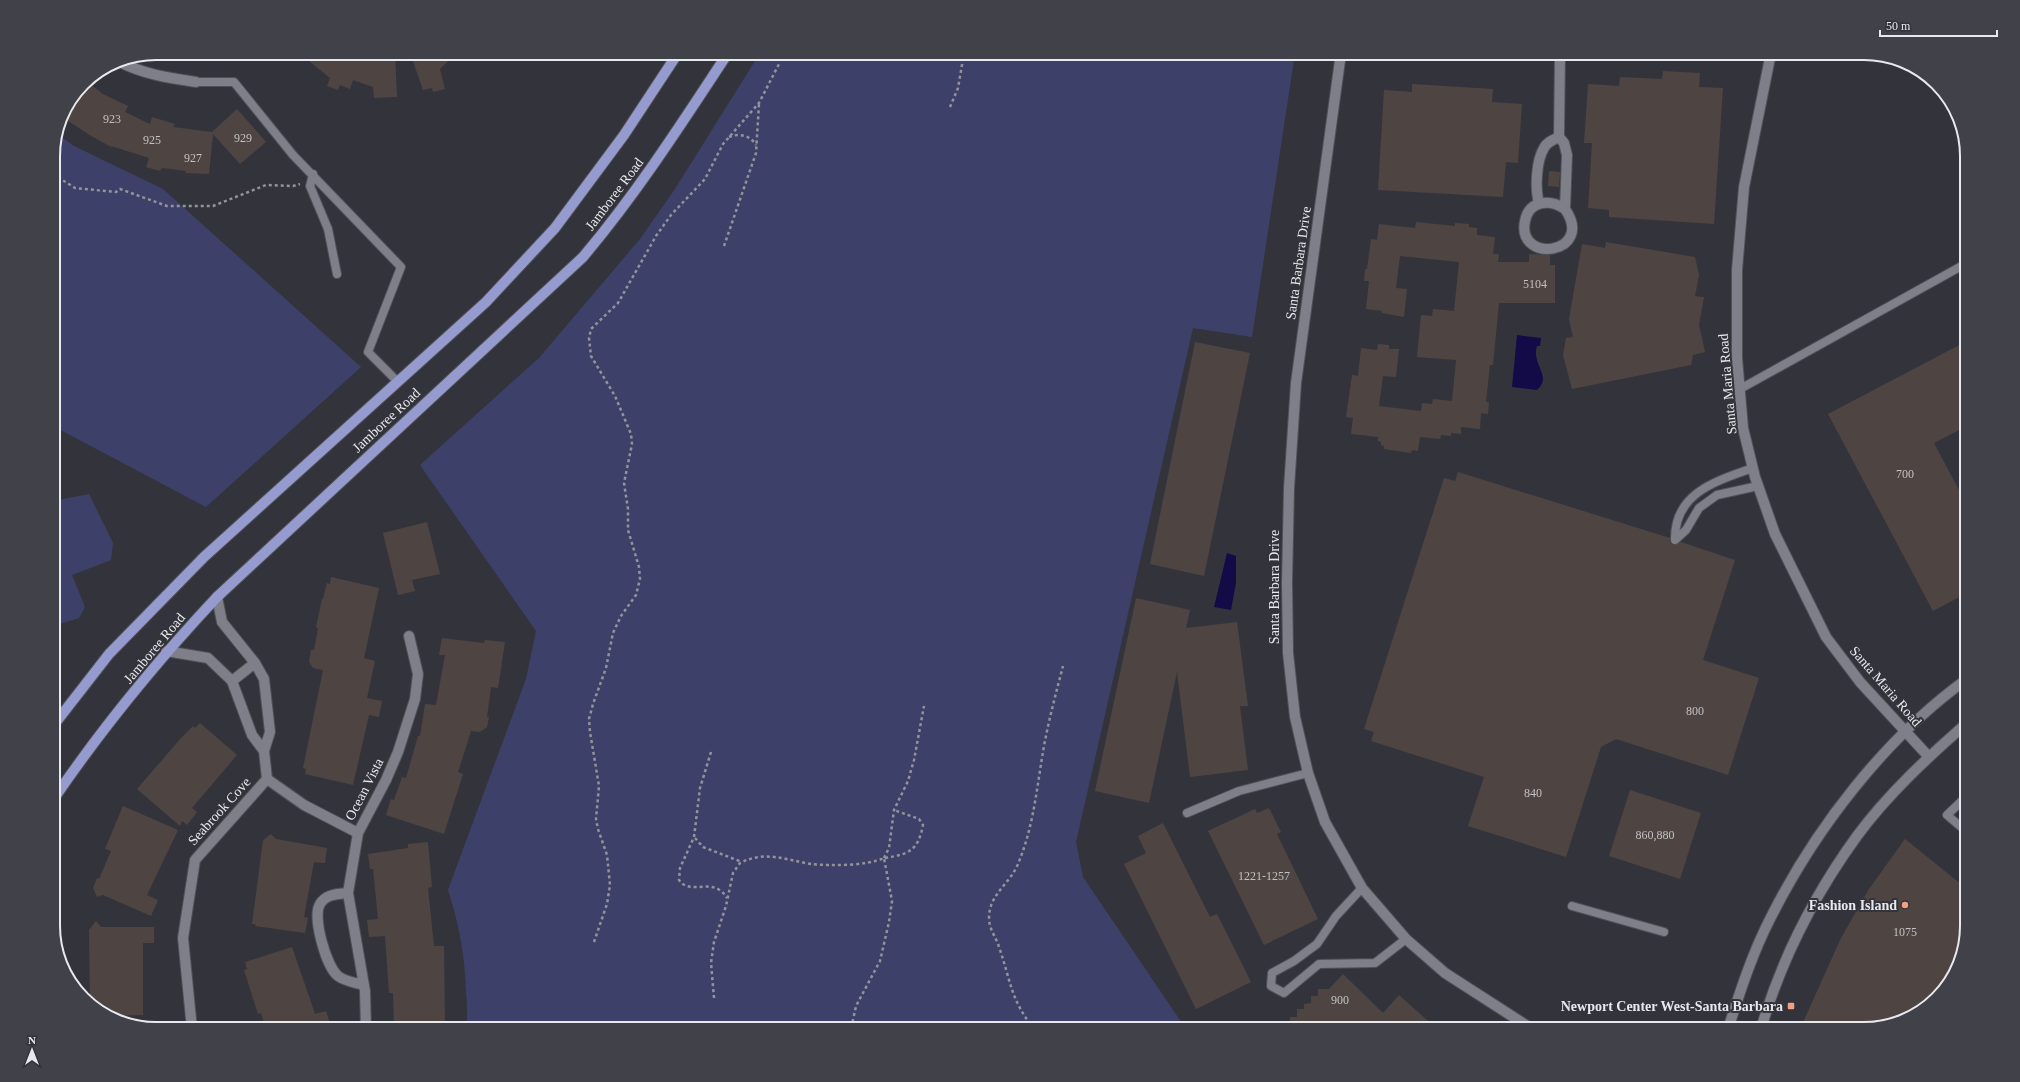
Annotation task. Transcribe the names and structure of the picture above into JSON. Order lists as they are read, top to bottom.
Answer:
{
  "streets": {
    "main road": ["Jamboree Road"],
    "street": [
      "Santa Barbara Drive",
      "Santa Maria Road",
      "Ocean Vista",
      "Seabrook Cove"
    ]
  },
  "places": {
    "other": ["Fashion Island"],
    "transit": ["Newport Center West-Santa Barbara"]
  },
  "house_numbers": [
    "923",
    "929",
    "925",
    "927",
    "5104",
    "700",
    "800",
    "840",
    "860,880",
    "1221-1257",
    "1075",
    "900"
  ],
  "scale_bar": "50 m",
  "north": "top"
}
